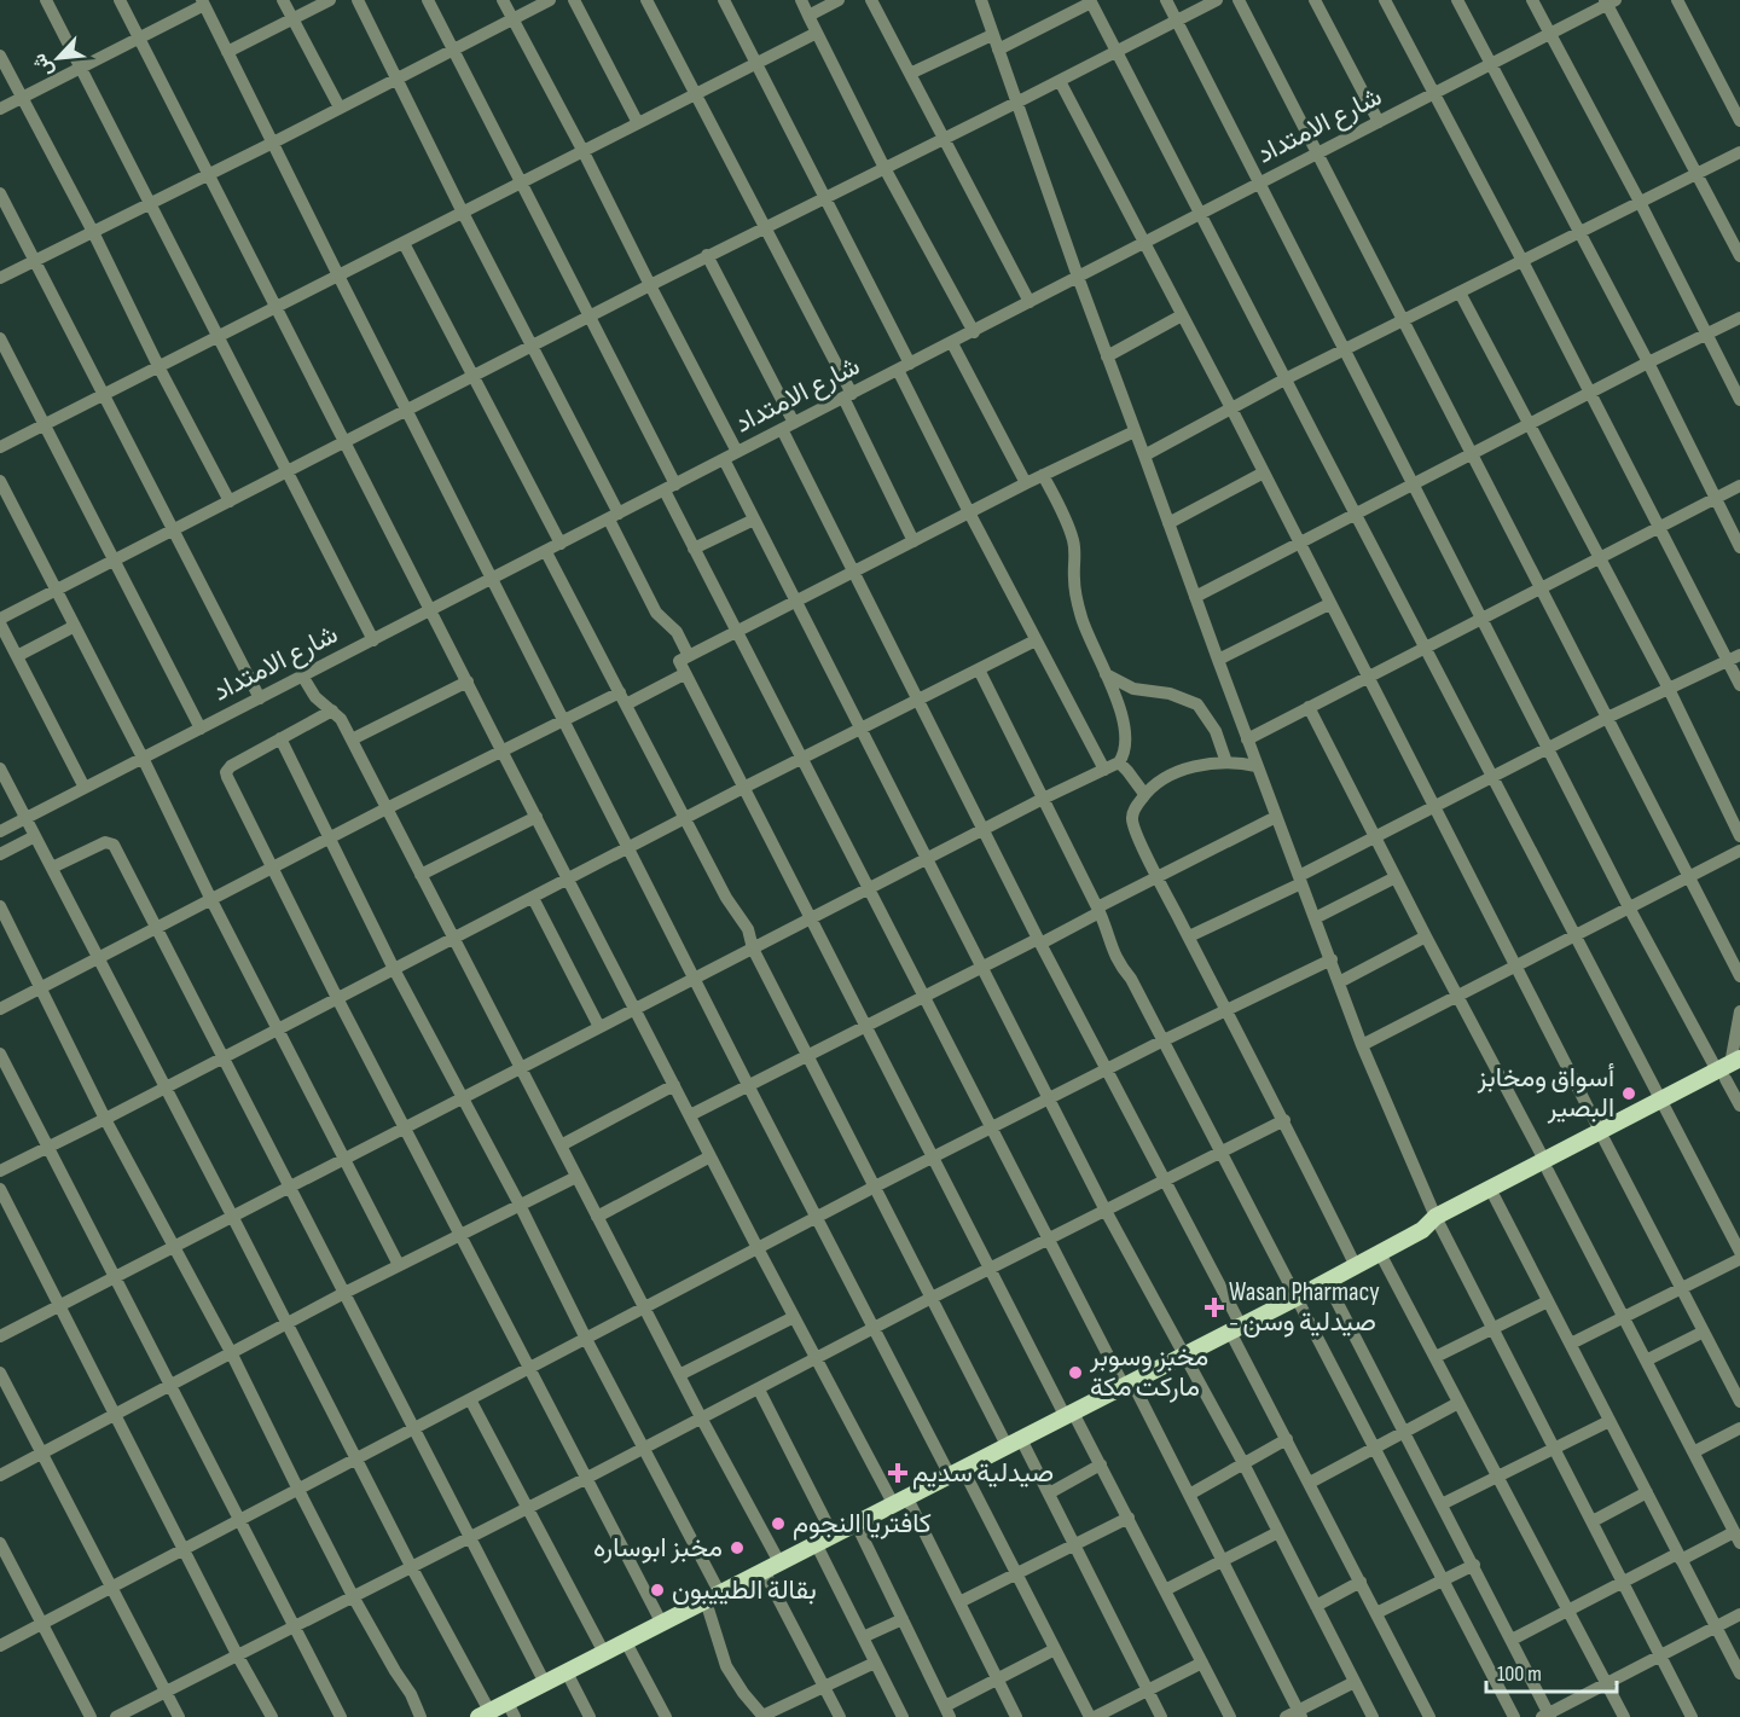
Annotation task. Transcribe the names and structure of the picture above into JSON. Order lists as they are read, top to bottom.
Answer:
{
  "streets": {
    "street": ["شارع الامتداد"]
  },
  "places": {
    "other": [
      "أسواق ومخابز البصير",
      "مخبز وسوبر ماركت مكة",
      "كافتريا النجوم",
      "مخبز ابوساره",
      "بقالة الطييبون"
    ],
    "health": ["Wasan Pharmacy - صيدلية وسن", "صيدلية سديم"]
  },
  "scale_bar": "100 m",
  "north": "bottom left"
}
